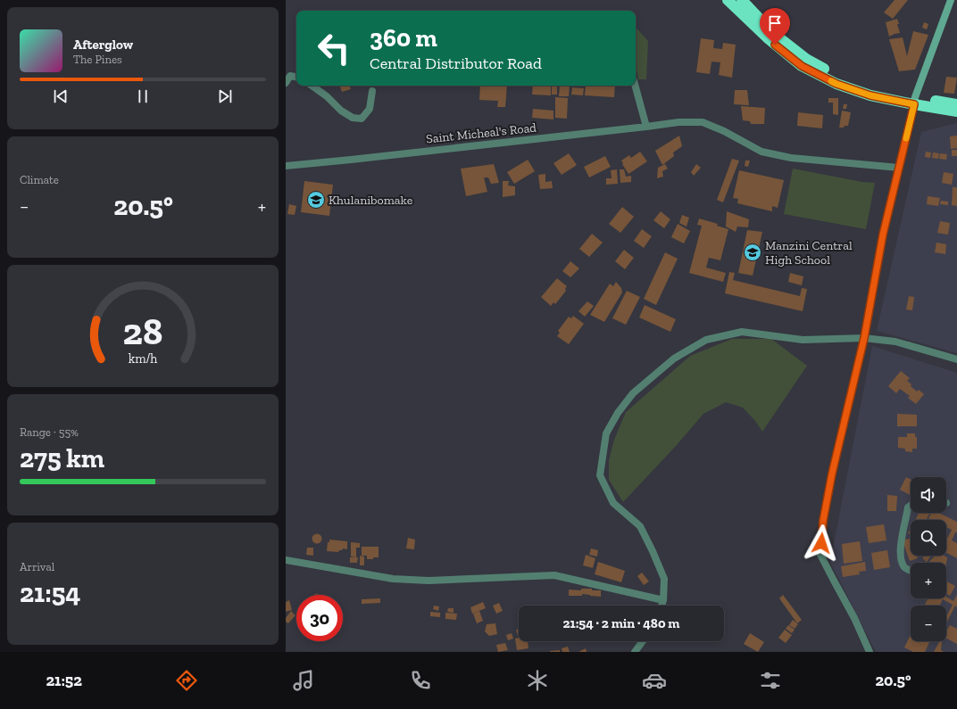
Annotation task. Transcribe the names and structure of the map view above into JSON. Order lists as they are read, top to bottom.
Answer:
{
  "streets": {
    "street": ["Saint Micheal's Road"]
  },
  "places": {
    "school or university": ["Khulanibomake", "Manzini Central High School"]
  },
  "page": {
    "turn": ["360 m", "Central Distributor Road"],
    "song": ["Afterglow", "The Pines"],
    "tile": [
      "Climate",
      ["Range · 55%", "275 km"],
      ["Arrival", "21:54"]
    ],
    "heat": ["−", "20.5°", "+"],
    "map_buttons": ["+", "−"],
    "limit": "30",
    "trip": "21:54 · 2 min · 480 m",
    "tabs": ["21:52", "20.5°"],
    "gauge": ["28", "km/h"]
  }
}
